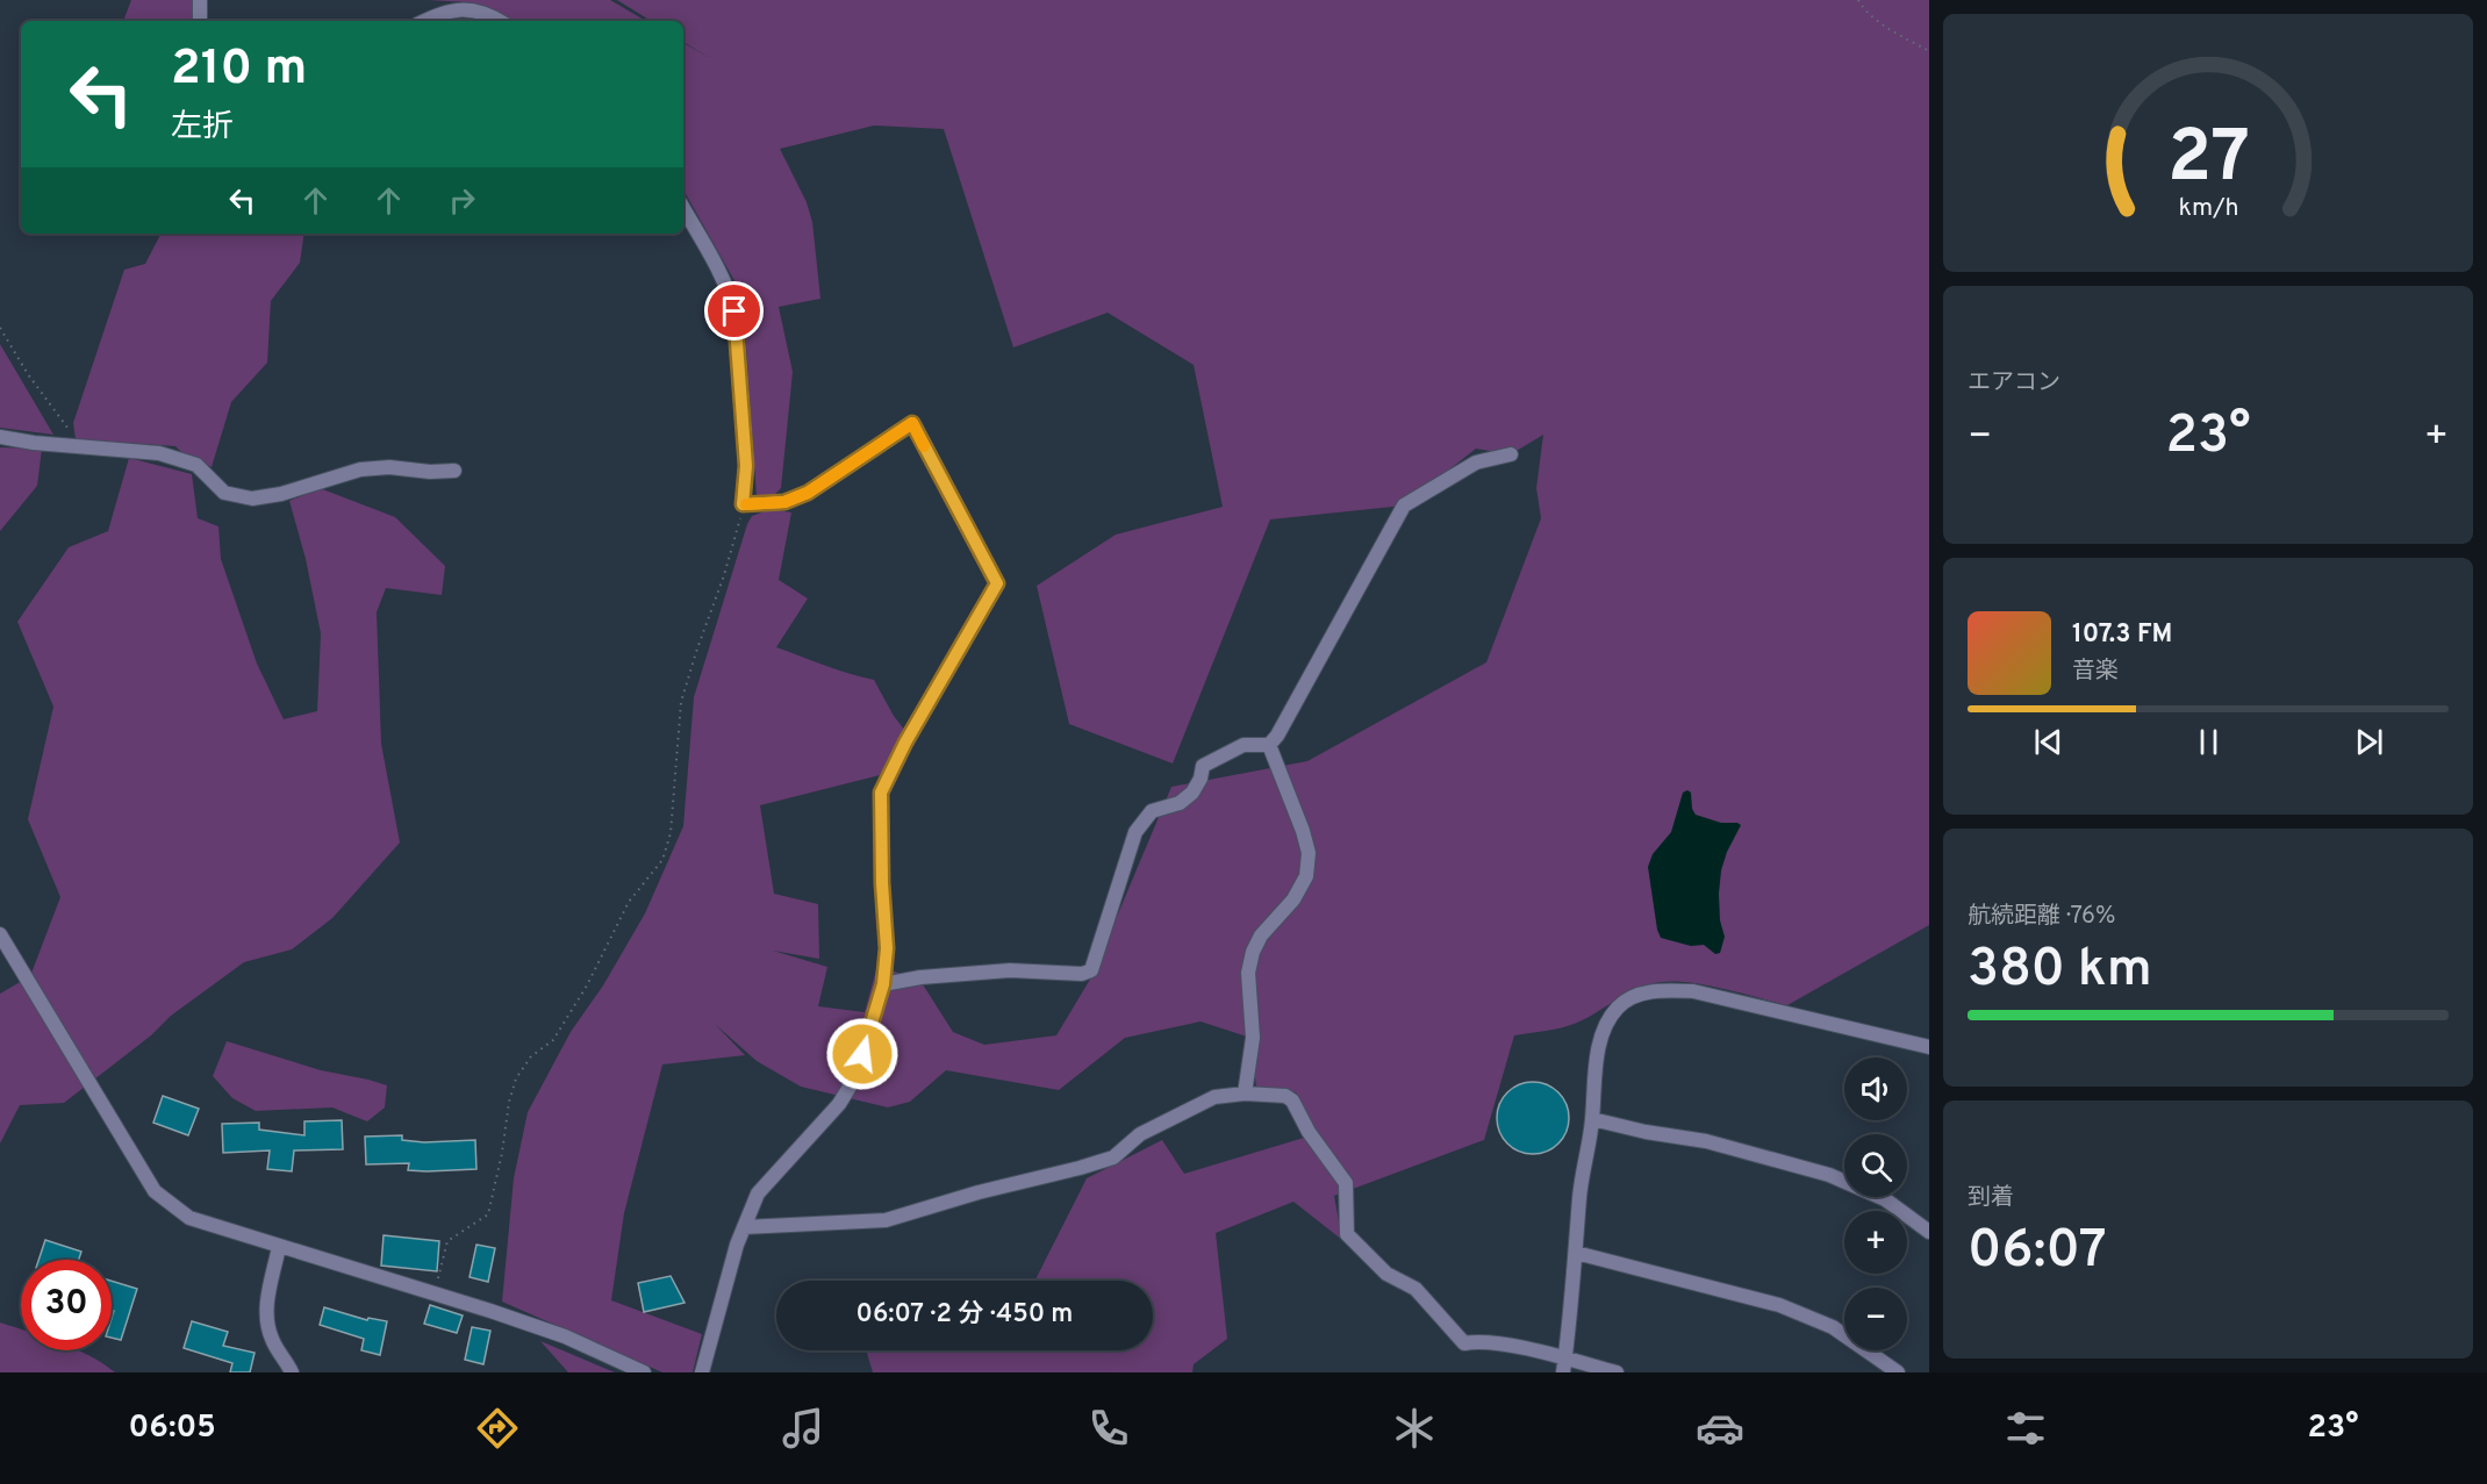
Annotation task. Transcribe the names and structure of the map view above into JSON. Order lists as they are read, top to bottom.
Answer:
{
  "page": {
    "turn": ["210 m", "左折"],
    "tile": [
      "エアコン",
      ["航続距離 · 76%", "380 km"],
      ["到着", "06:07"]
    ],
    "heat": ["−", "23°", "+"],
    "song": ["107.3 FM", "音楽"],
    "map_buttons": ["+", "−"],
    "limit": "30",
    "trip": "06:07 · 2 分 · 450 m",
    "tabs": ["06:05", "23°"],
    "gauge": ["27", "km/h"]
  }
}
